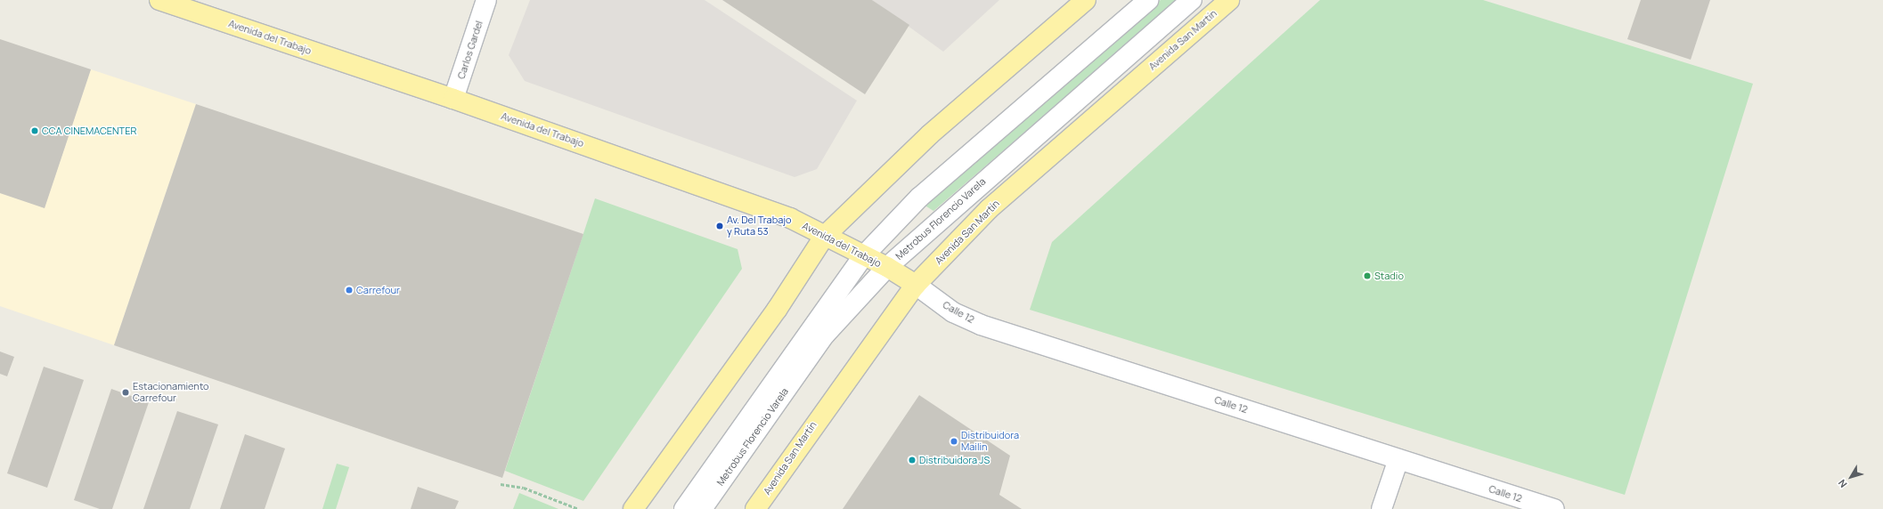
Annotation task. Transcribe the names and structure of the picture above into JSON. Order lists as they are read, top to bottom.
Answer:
{
  "streets": {
    "main road": ["Avenida del Trabajo", "Avenida San Martín"],
    "street": ["Carlos Gardel", "Metrobus Florencio Varela", "Calle 12"]
  },
  "crossings": [
    ["Avenida del Trabajo", "Avenida San Martín"],
    ["Avenida del Trabajo", "Carlos Gardel"],
    ["Avenida del Trabajo", "Metrobus Florencio Varela"],
    ["Avenida del Trabajo", "Calle 12"],
    ["Avenida San Martín", "Calle 12"]
  ],
  "places": [
    "CCA CINEMACENTER",
    "Av. Del Trabajo y Ruta 53",
    "Stadio",
    "Carrefour",
    "Estacionamiento Carrefour",
    "Distribuidora Mailin",
    "Distribuidora JS"
  ],
  "north": "bottom left"
}
